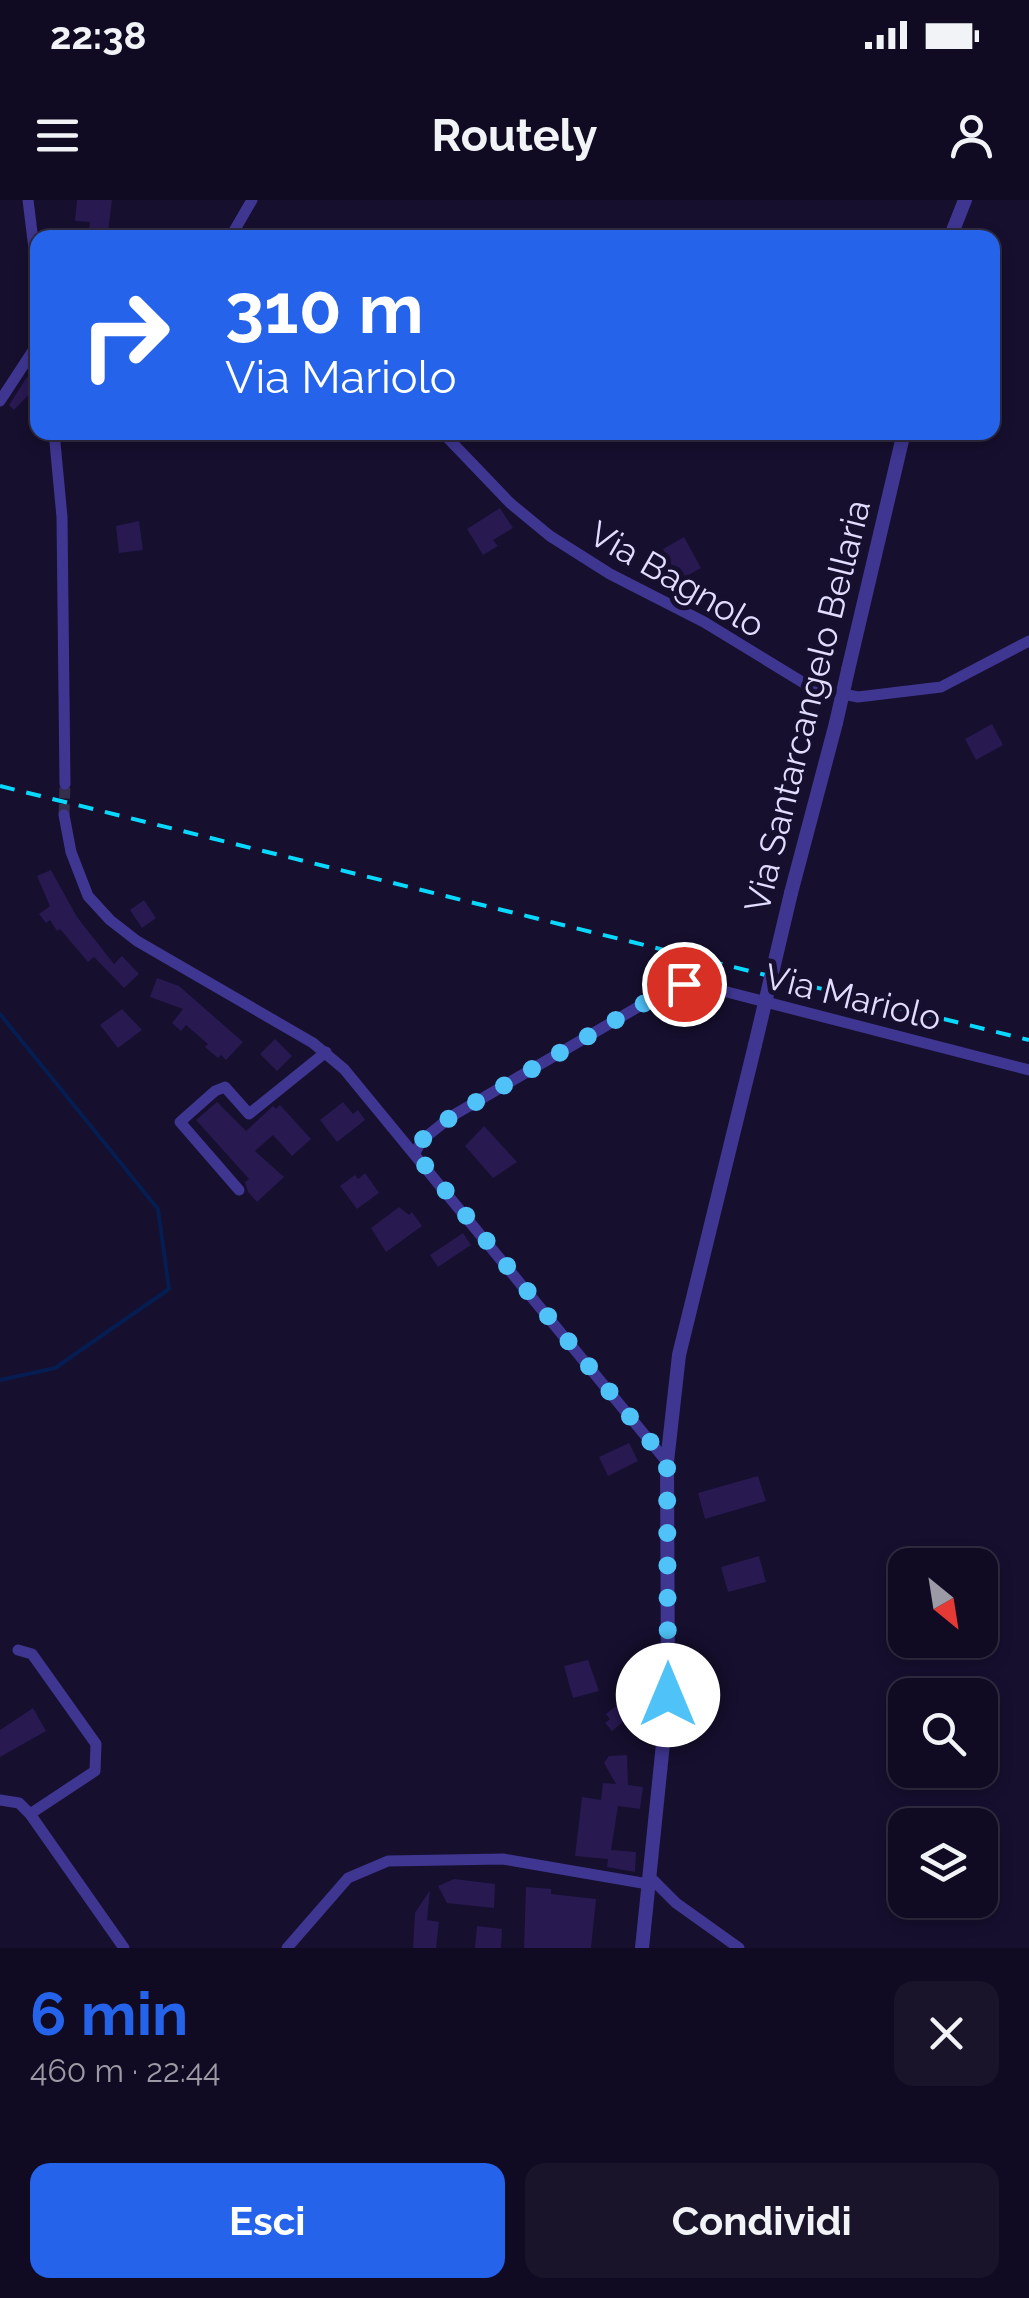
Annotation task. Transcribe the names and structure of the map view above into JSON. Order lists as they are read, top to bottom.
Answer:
{
  "streets": {
    "street": ["Via Bagnolo", "Via Santarcangelo Bellaria", "Via Mariolo"]
  },
  "north": "bottom right",
  "page": {
    "status": "22:38",
    "header": "Routely",
    "turn": ["310 m", "Via Mariolo"],
    "heading": ["6 min", "460 m · 22:44"],
    "buttons": ["Esci", "Condividi"]
  }
}
